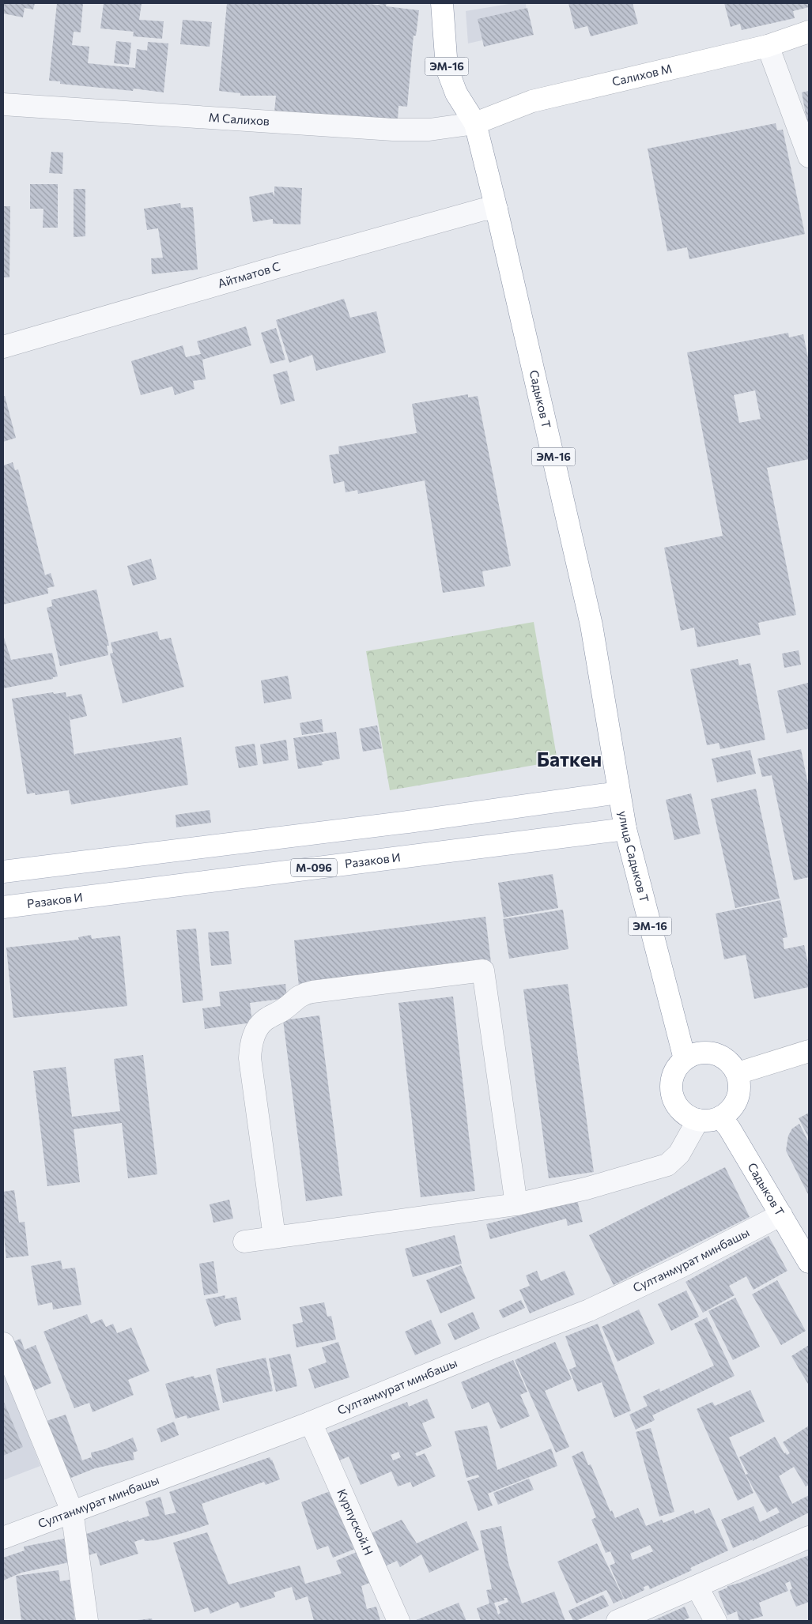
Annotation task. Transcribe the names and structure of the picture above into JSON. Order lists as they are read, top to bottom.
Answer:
{
  "streets": {
    "main road": [
      "ЭМ-16",
      "Салихов М",
      "Садыков Т",
      "улица Садыков Т",
      "Разаков И",
      "М-096"
    ],
    "street": [
      "М Салихов",
      "Айтматов С",
      "Султанмурат минбашы",
      "Курпуской.Н"
    ]
  },
  "crossings": [
    ["ЭМ-16", "Салихов М"],
    ["ЭМ-16", "М Салихов"],
    ["ЭМ-16", "Садыков Т"],
    ["Салихов М", "М Салихов"],
    ["Салихов М", "Садыков Т"],
    ["М Салихов", "Садыков Т"],
    ["Айтматов С", "Садыков Т"],
    ["Садыков Т", "улица Садыков Т"],
    ["Садыков Т", "Султанмурат минбашы"],
    ["улица Садыков Т", "Разаков И"],
    ["Султанмурат минбашы", "Курпуской.Н"]
  ],
  "districts": ["Баткен"]
}
